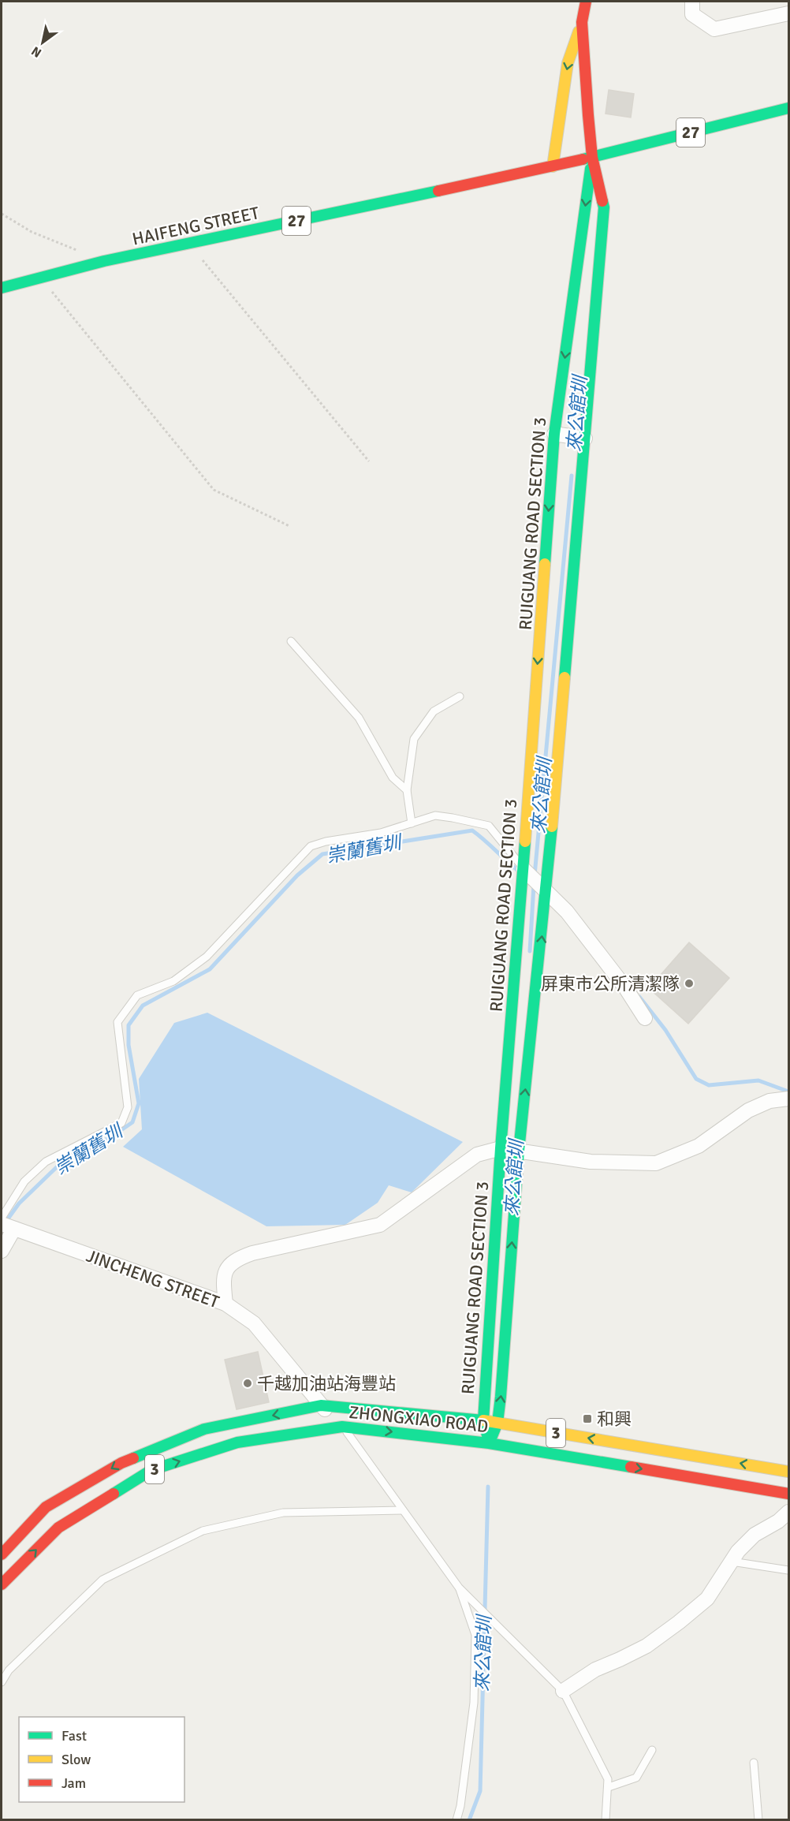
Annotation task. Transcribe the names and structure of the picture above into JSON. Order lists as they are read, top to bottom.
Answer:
{
  "streets": {
    "street": [
      "27",
      "HAIFENG STREET",
      "RUIGUANG ROAD SECTION 3",
      "JINCHENG STREET",
      "ZHONGXIAO ROAD",
      "3"
    ]
  },
  "crossings": [
    ["27", "HAIFENG STREET"],
    ["27", "RUIGUANG ROAD SECTION 3"],
    ["HAIFENG STREET", "RUIGUANG ROAD SECTION 3"],
    ["RUIGUANG ROAD SECTION 3", "ZHONGXIAO ROAD"],
    ["JINCHENG STREET", "ZHONGXIAO ROAD"]
  ],
  "water": ["來公館圳", "崇蘭舊圳"],
  "places": {
    "other": ["屏東市公所清潔隊", "千越加油站海豐站"],
    "transit": ["和興"]
  },
  "legend": ["Fast", "Slow", "Jam"],
  "north": "bottom left"
}
